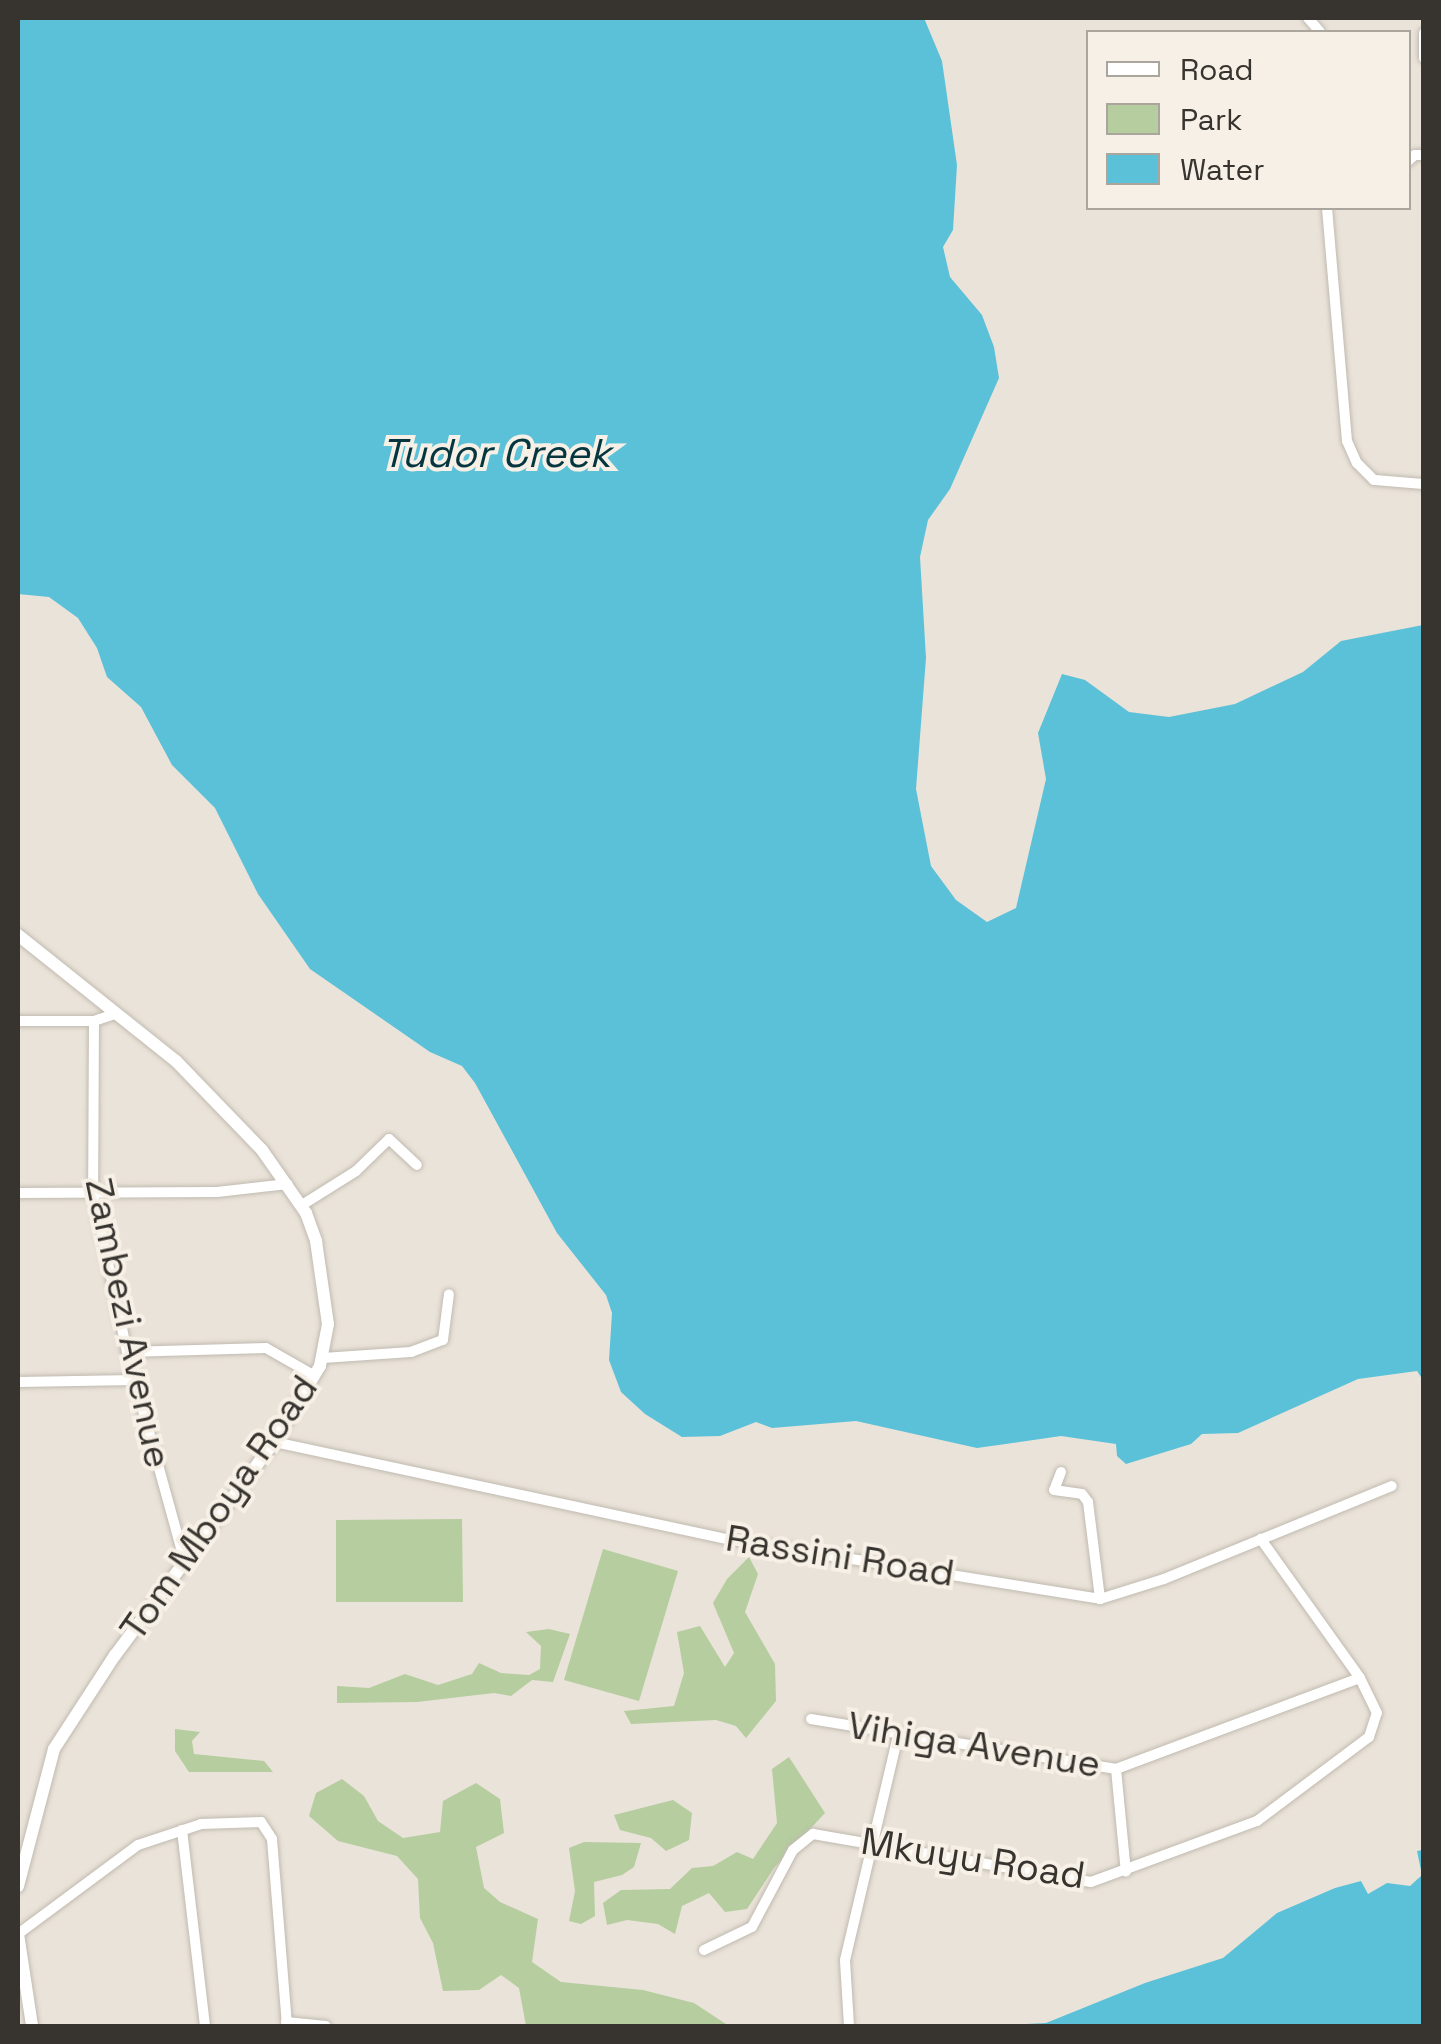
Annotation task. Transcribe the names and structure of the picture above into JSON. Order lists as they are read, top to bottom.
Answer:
{
  "streets": {
    "main road": ["Tom Mboya Road"],
    "street": [
      "Zambezi Avenue",
      "Rassini Road",
      "Vihiga Avenue",
      "Mkuyu Road"
    ]
  },
  "crossings": [
    ["Zambezi Avenue", "Tom Mboya Road"],
    ["Tom Mboya Road", "Rassini Road"],
    ["Vihiga Avenue", "Mkuyu Road"]
  ],
  "water": ["Tudor Creek"],
  "legend": ["Road", "Park", "Water"]
}
